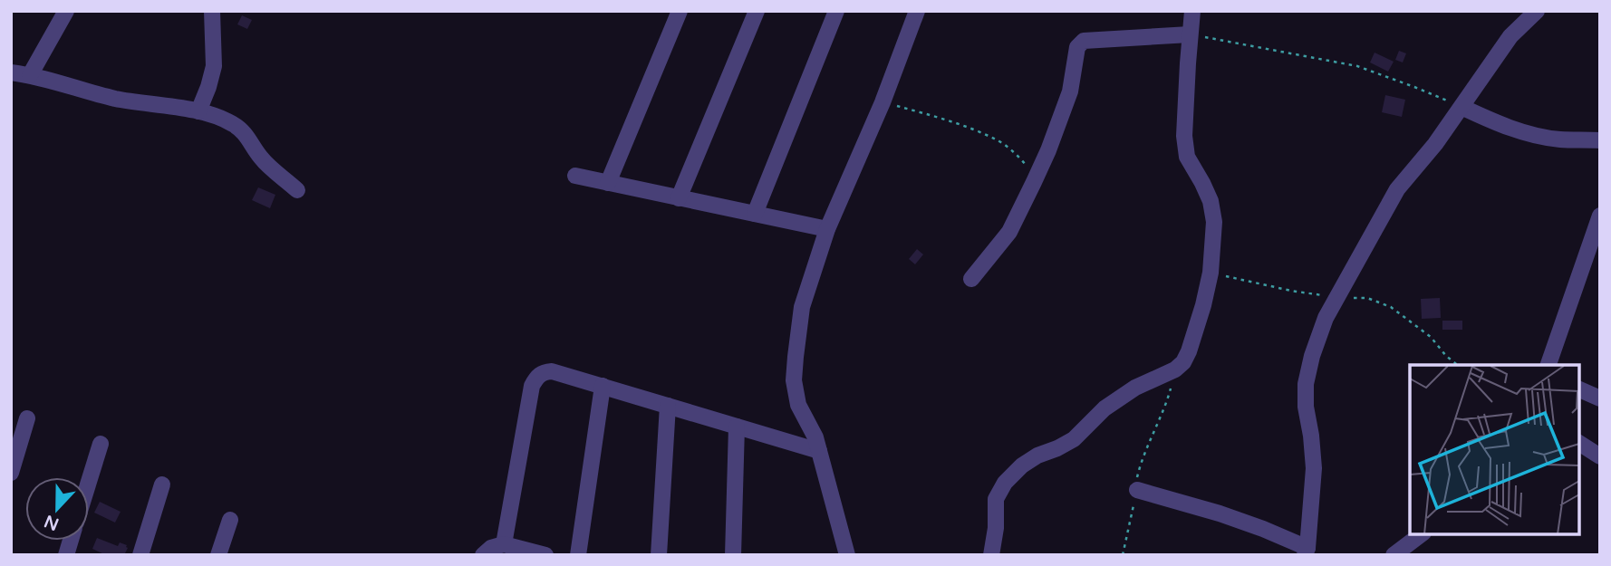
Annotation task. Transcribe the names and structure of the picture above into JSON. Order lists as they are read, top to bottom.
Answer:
{
  "north": "bottom"
}
